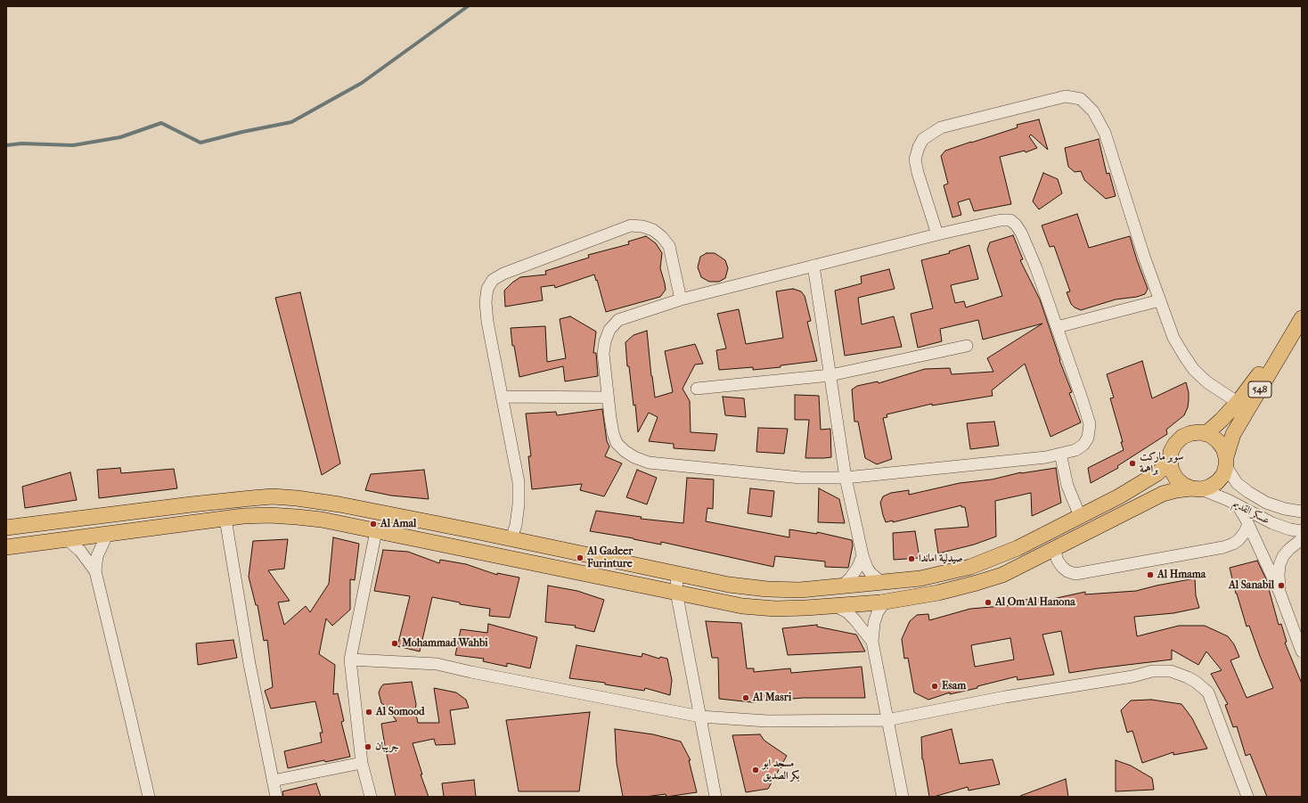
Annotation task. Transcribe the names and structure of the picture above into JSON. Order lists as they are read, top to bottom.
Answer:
{
  "streets": {
    "main road": ["548"],
    "street": ["عسكر القديم"]
  },
  "crossings": [
    ["548", "عسكر القديم"]
  ],
  "places": [
    "سوبر ماركت براهمة",
    "Al Amal",
    "Al Gadeer Furinture",
    "صيدلية اماندا",
    "Al Hmama",
    "Al Sanabil",
    "Al Om Al Hanona",
    "Mohammad Wahbi",
    "Esam",
    "Al Masri",
    "Al Somood",
    "جريبان",
    "مسجد ابو بكر الصديق"
  ]
}
